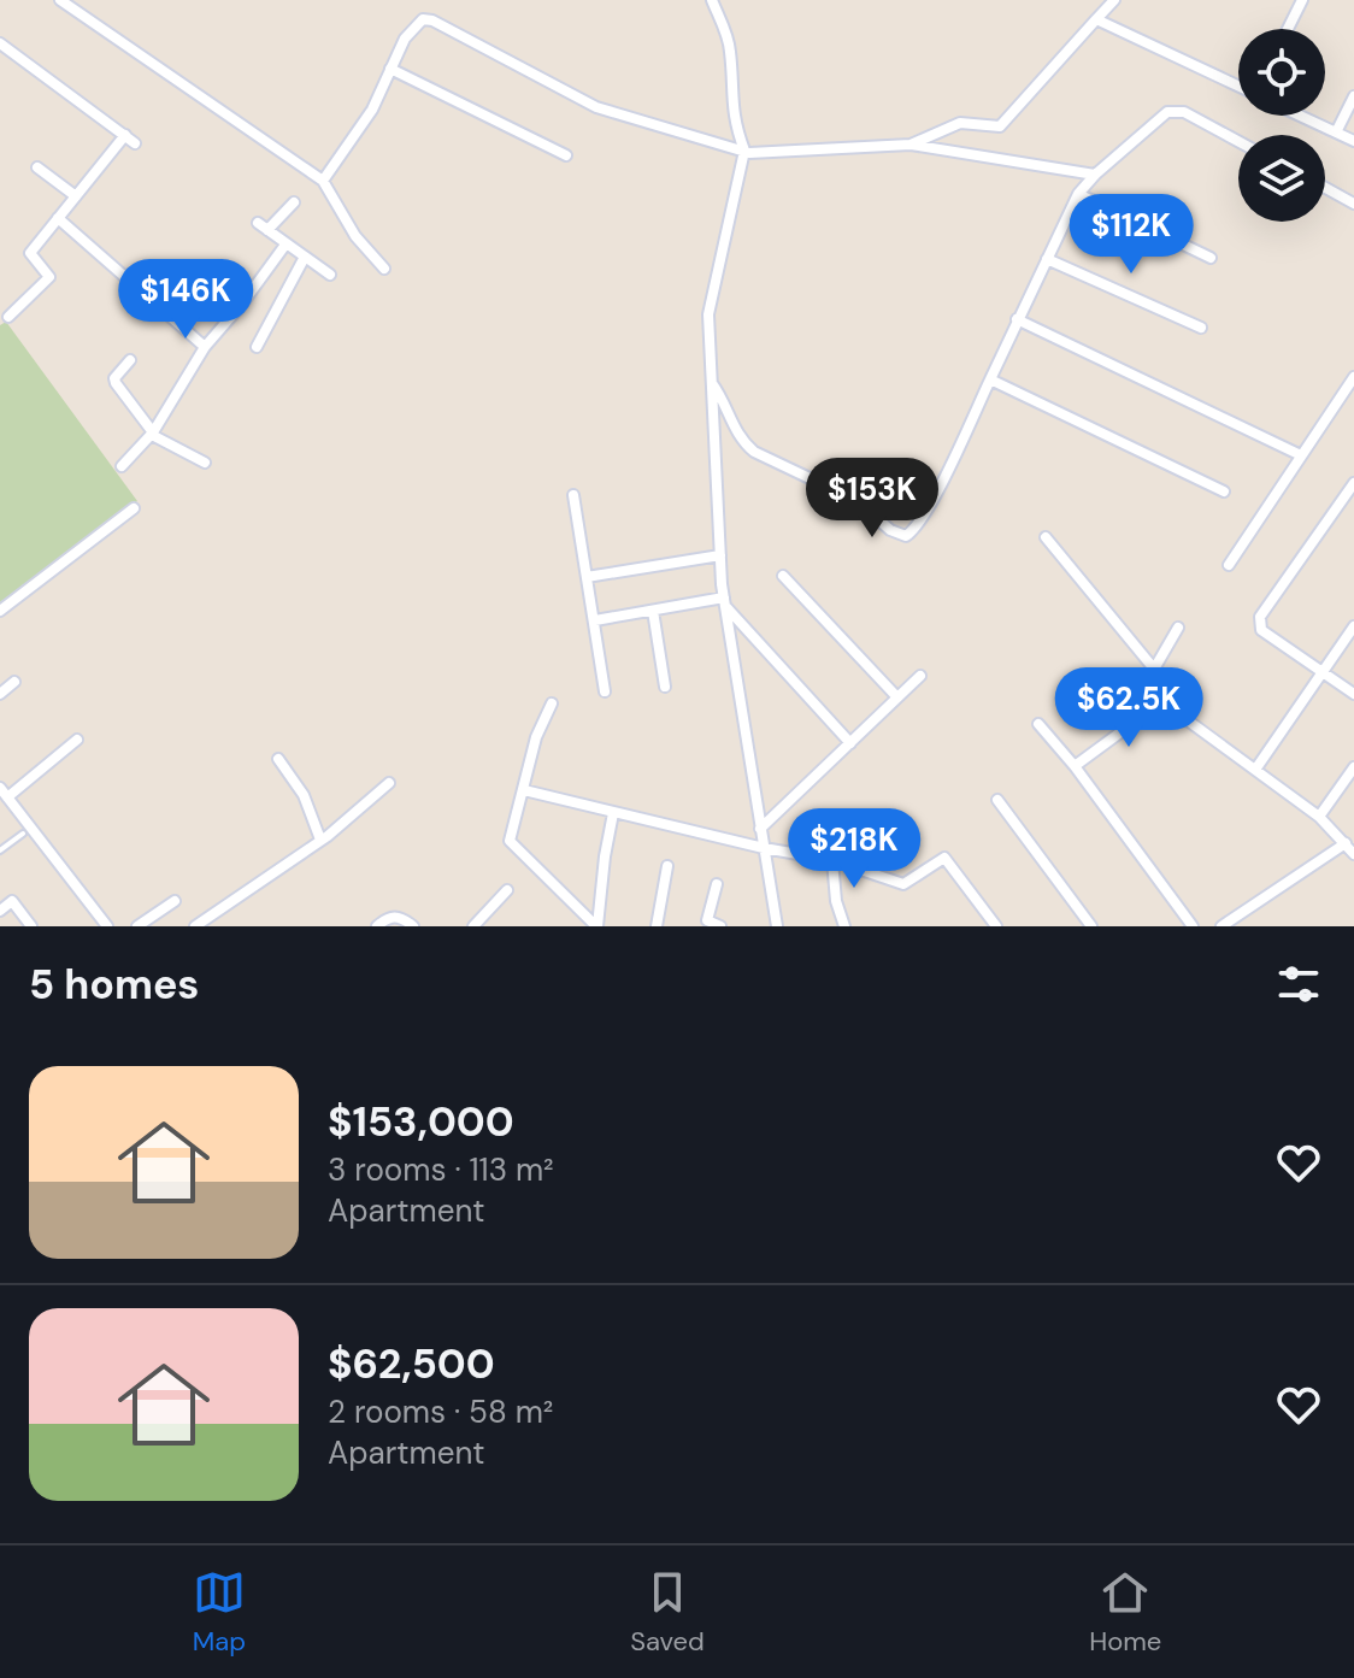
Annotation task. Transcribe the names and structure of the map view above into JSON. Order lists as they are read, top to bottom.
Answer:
{
  "page": {
    "price": [
      "$112K",
      "$146K",
      "$153K",
      "$62.5K",
      "$218K"
    ],
    "heading": "5 homes",
    "list": [
      {
        "name": "$153,000",
        "note": "3 rooms · 113 m² · Apartment"
      },
      {
        "name": "$62,500",
        "note": "2 rooms · 58 m² · Apartment"
      }
    ],
    "tabs": ["Map", "Saved", "Home"]
  }
}
